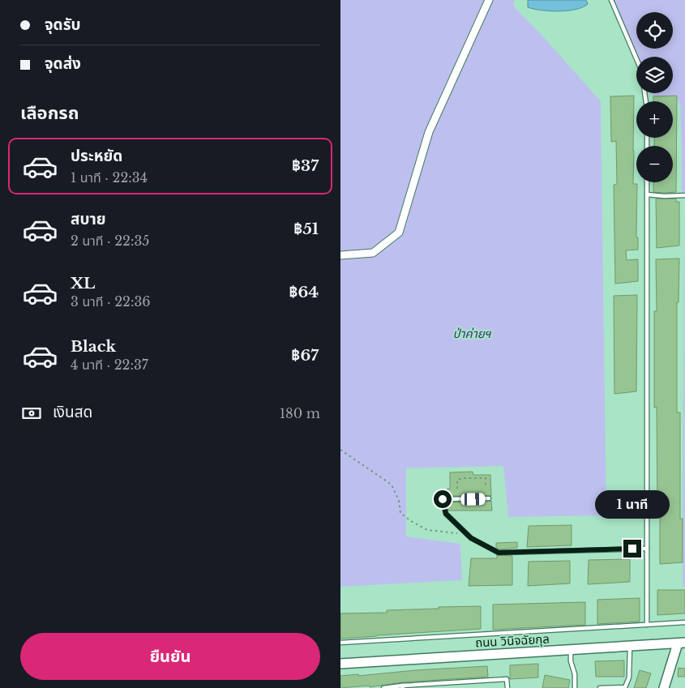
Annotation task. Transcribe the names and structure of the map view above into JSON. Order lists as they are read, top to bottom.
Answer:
{
  "streets": {
    "street": ["ถนน วินิจฉัยกุล"]
  },
  "parks": ["ป่าค่ายฯ"],
  "page": {
    "banner": ["จุดรับ", "จุดส่ง"],
    "map_buttons": ["+", "−"],
    "heading": "เลือกรถ",
    "list": [
      {
        "name": "ประหยัด",
        "note": "1 นาที · 22:34",
        "value": "฿37"
      },
      {
        "name": "สบาย",
        "note": "2 นาที · 22:35",
        "value": "฿51"
      },
      {
        "name": "XL",
        "note": "3 นาที · 22:36",
        "value": "฿64"
      },
      {
        "name": "Black",
        "note": "4 นาที · 22:37",
        "value": "฿67"
      }
    ],
    "pay": ["เงินสด", "180 m"],
    "bubble": "1 นาที",
    "buttons": "ยืนยัน"
  }
}
